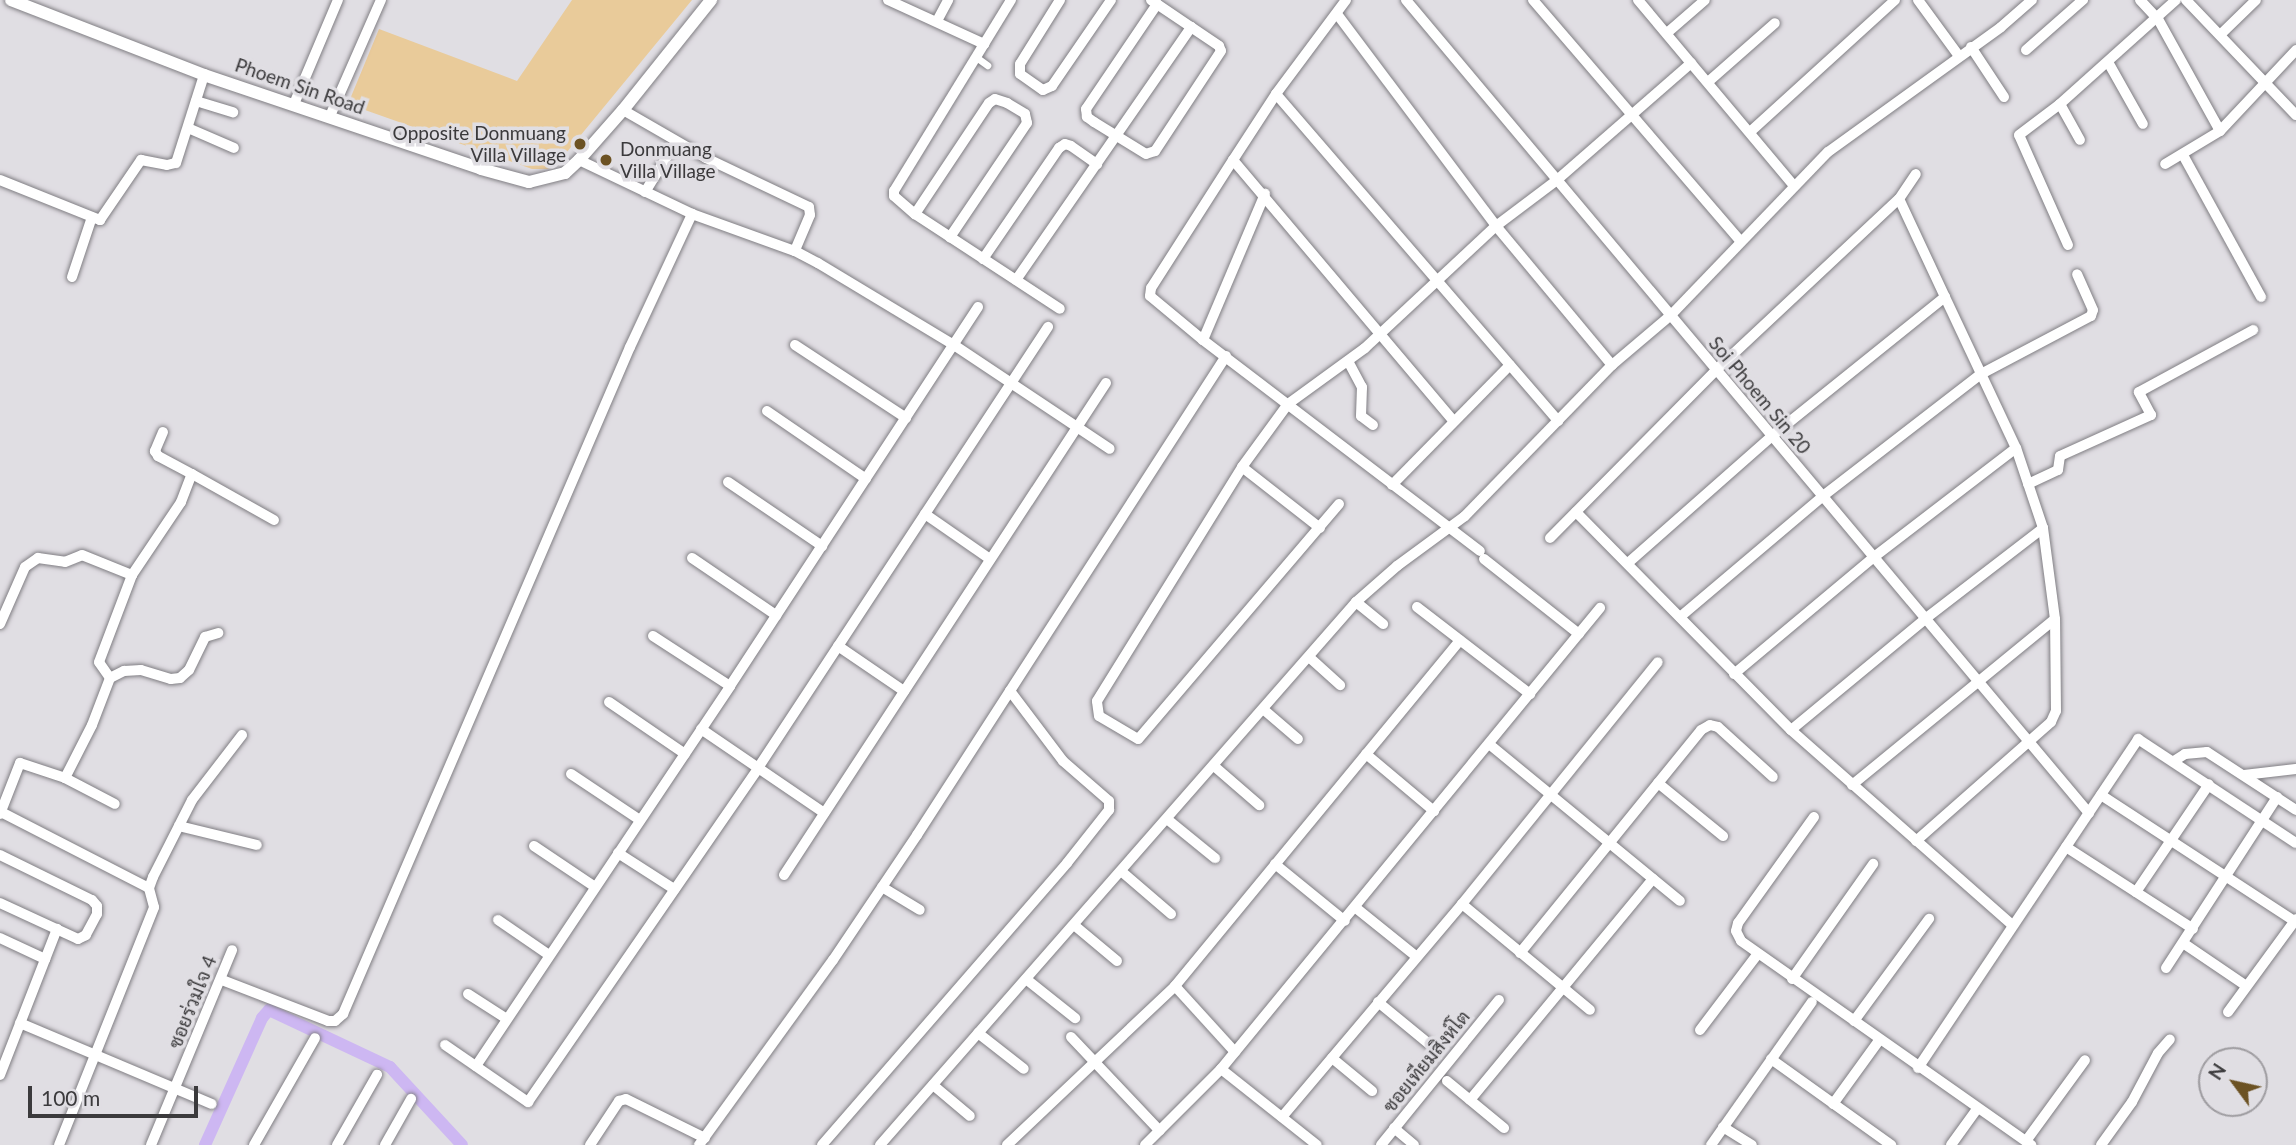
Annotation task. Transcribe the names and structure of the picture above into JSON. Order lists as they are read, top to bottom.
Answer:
{
  "streets": {
    "street": [
      "Phoem Sin Road",
      "Soi Phoem Sin 20",
      "ซอยร่วมใจ 4",
      "ซอยเทียมสิงห์โต"
    ]
  },
  "places": ["Opposite Donmuang Villa Village", "Donmuang Villa Village"],
  "scale_bar": "100 m",
  "north": "top left"
}
